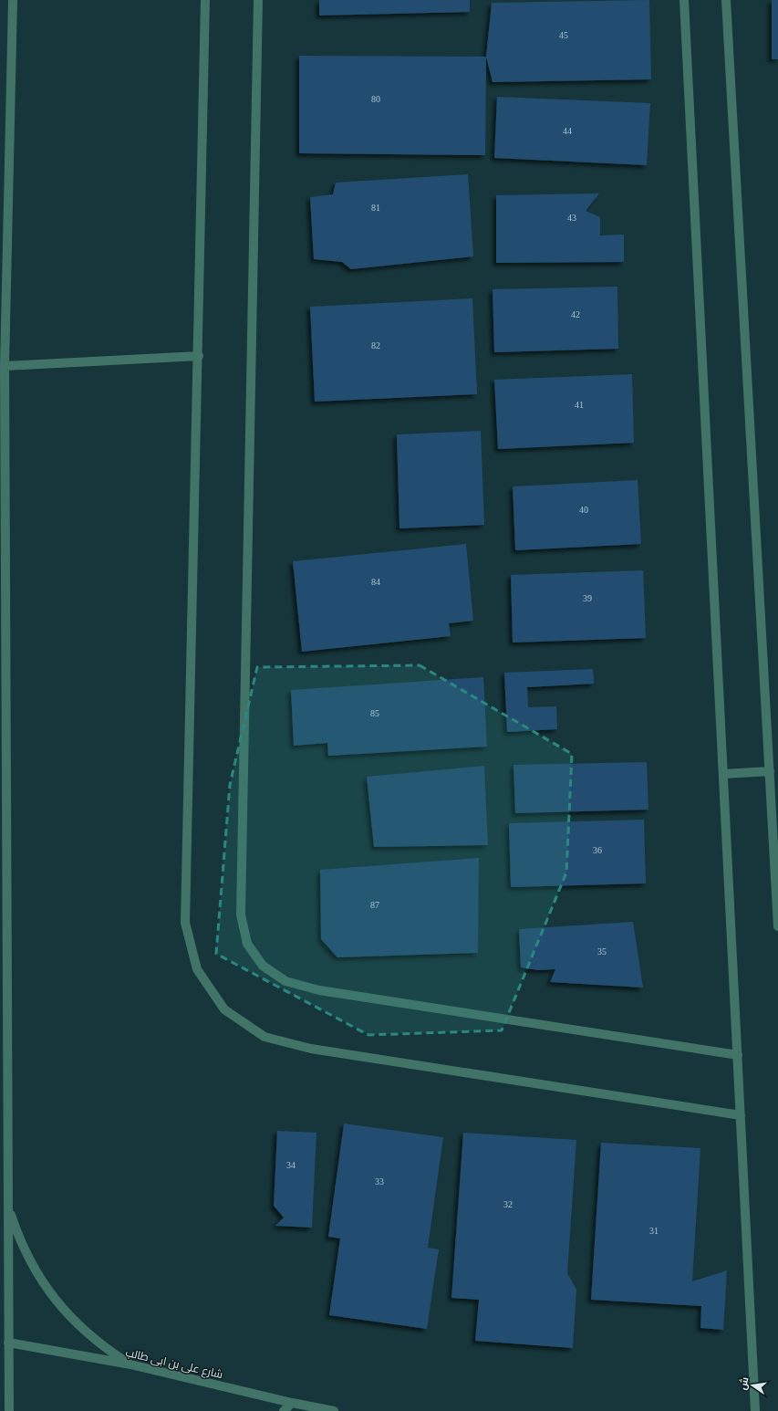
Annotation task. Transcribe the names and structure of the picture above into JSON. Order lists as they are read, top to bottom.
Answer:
{
  "streets": {
    "street": ["شارع على بن ابى طالب"]
  },
  "house_numbers": [
    "45",
    "80",
    "44",
    "81",
    "43",
    "42",
    "82",
    "41",
    "40",
    "84",
    "39",
    "85",
    "36",
    "87",
    "35",
    "34",
    "33",
    "32",
    "31"
  ],
  "north": "left"
}
